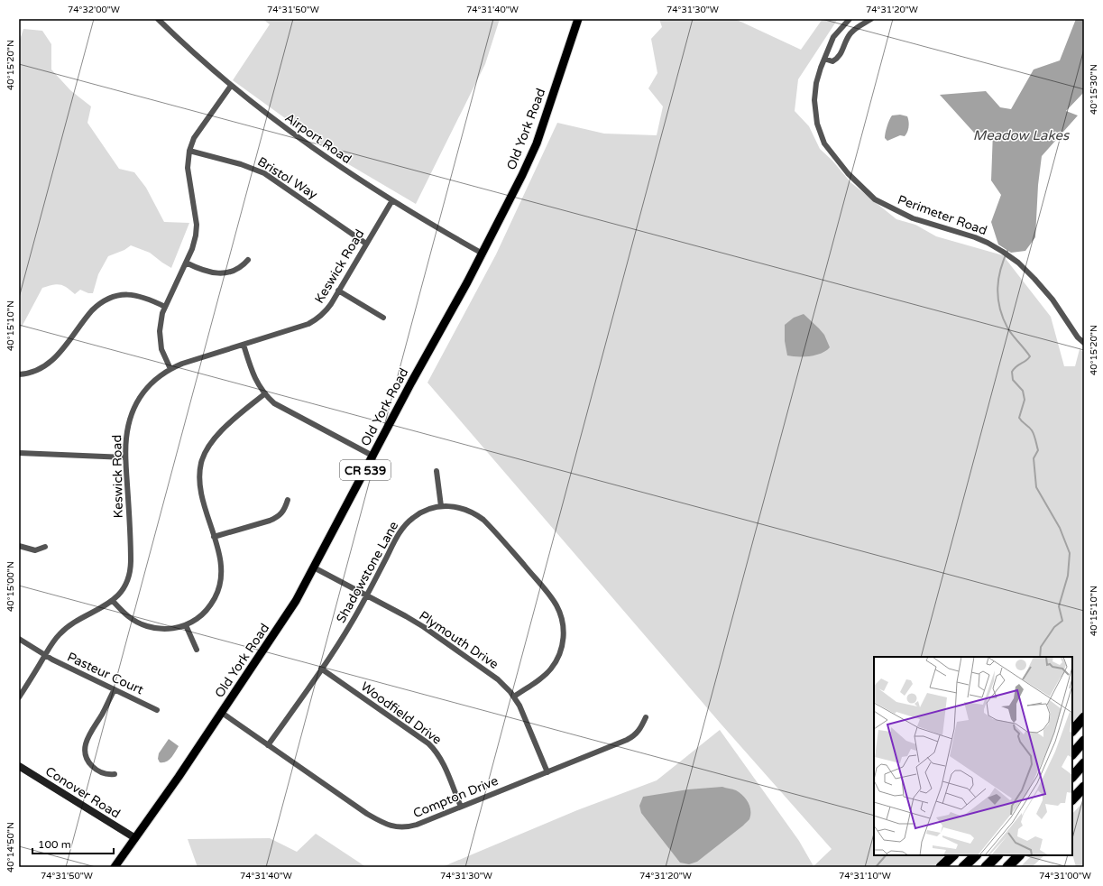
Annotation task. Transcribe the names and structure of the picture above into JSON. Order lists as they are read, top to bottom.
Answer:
{
  "streets": {
    "main road": ["Old York Road", "CR 539"],
    "street": [
      "Airport Road",
      "Bristol Way",
      "Perimeter Road",
      "Keswick Road",
      "Shadowstone Lane",
      "Plymouth Drive",
      "Pasteur Court",
      "Woodfield Drive",
      "Conover Road",
      "Compton Drive"
    ]
  },
  "crossings": [
    ["Old York Road", "Airport Road"],
    ["Old York Road", "Plymouth Drive"],
    ["Old York Road", "Conover Road"],
    ["Old York Road", "Compton Drive"],
    ["Airport Road", "Keswick Road"],
    ["Bristol Way", "Keswick Road"],
    ["Keswick Road", "Pasteur Court"],
    ["Shadowstone Lane", "Plymouth Drive"],
    ["Shadowstone Lane", "Woodfield Drive"],
    ["Shadowstone Lane", "Compton Drive"],
    ["Plymouth Drive", "Compton Drive"],
    ["Woodfield Drive", "Compton Drive"]
  ],
  "water": ["Meadow Lakes"],
  "scale_bar": "100 m",
  "coordinates": [
    "74°32'00\"W",
    "74°31'50\"W",
    "74°31'40\"W",
    "74°31'30\"W",
    "74°31'20\"W",
    "40°15'20\"N",
    "40°15'30\"N",
    "40°15'10\"N",
    "40°15'00\"N",
    "40°14'50\"N",
    "74°31'10\"W",
    "74°31'00\"W"
  ]
}
